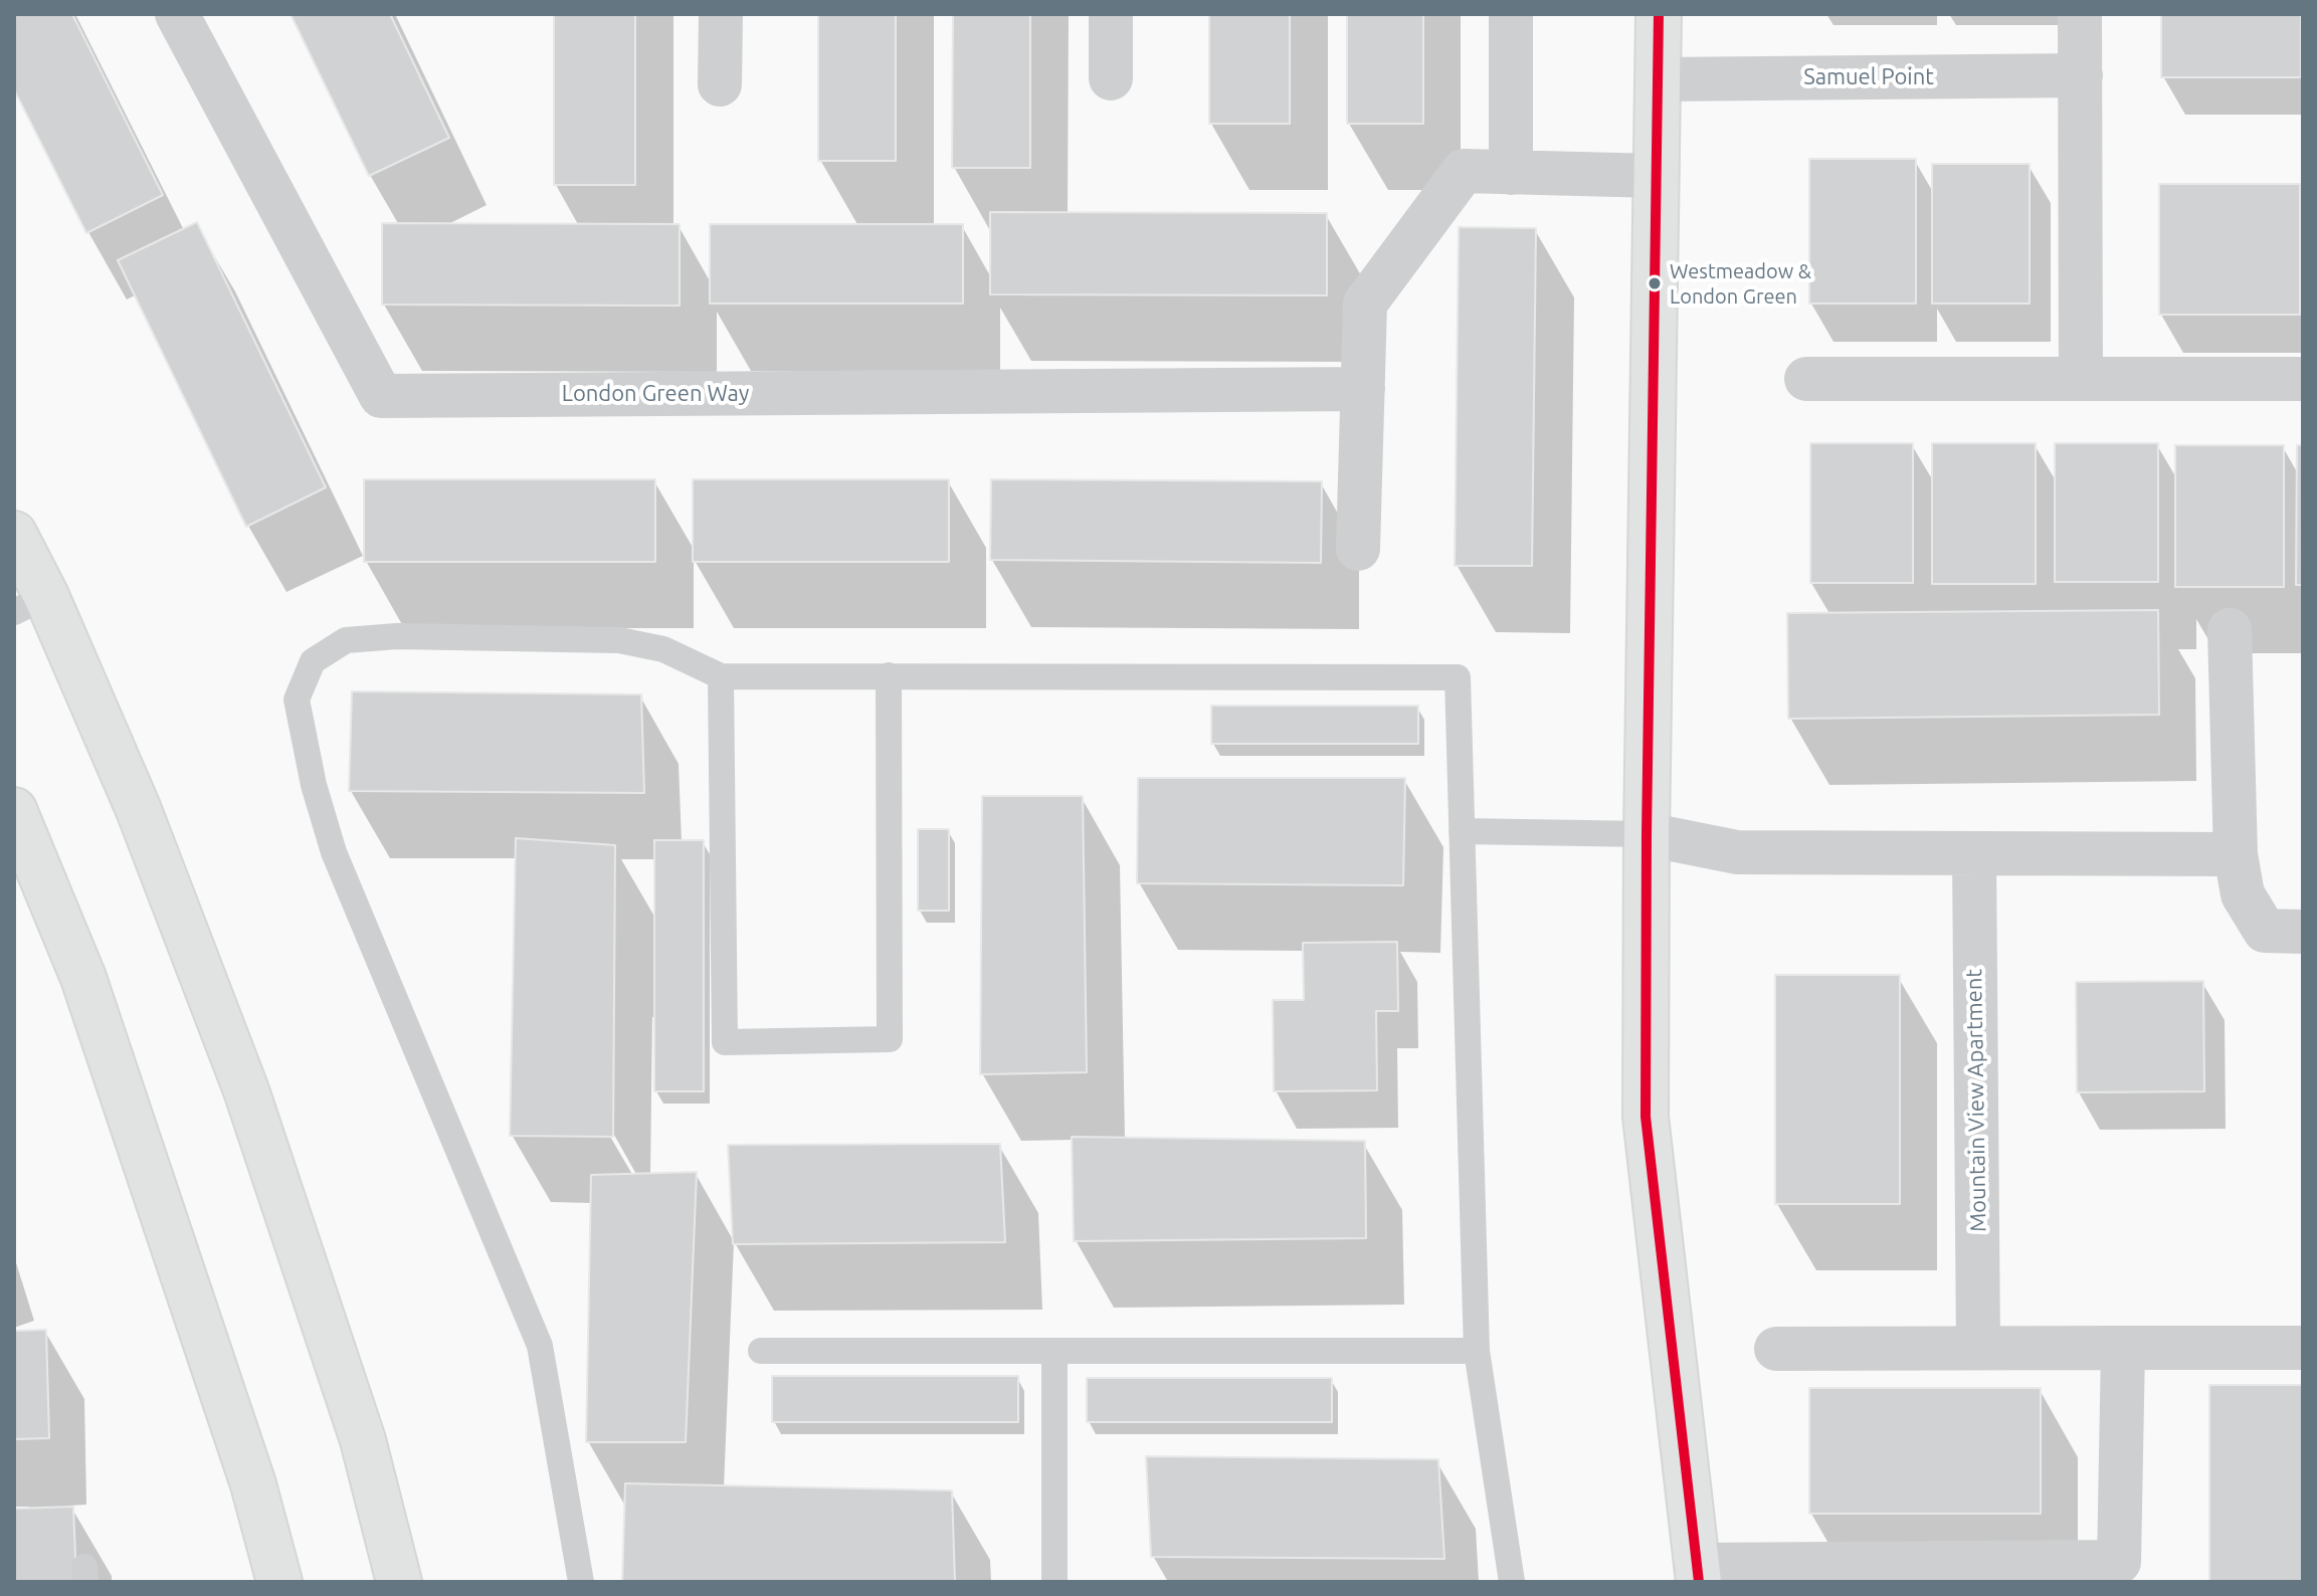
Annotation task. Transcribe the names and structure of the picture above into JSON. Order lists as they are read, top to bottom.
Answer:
{
  "streets": {
    "street": ["Samuel Point", "London Green Way", "Mountain View Apartment"]
  },
  "places": ["Westmeadow & London Green"]
}
